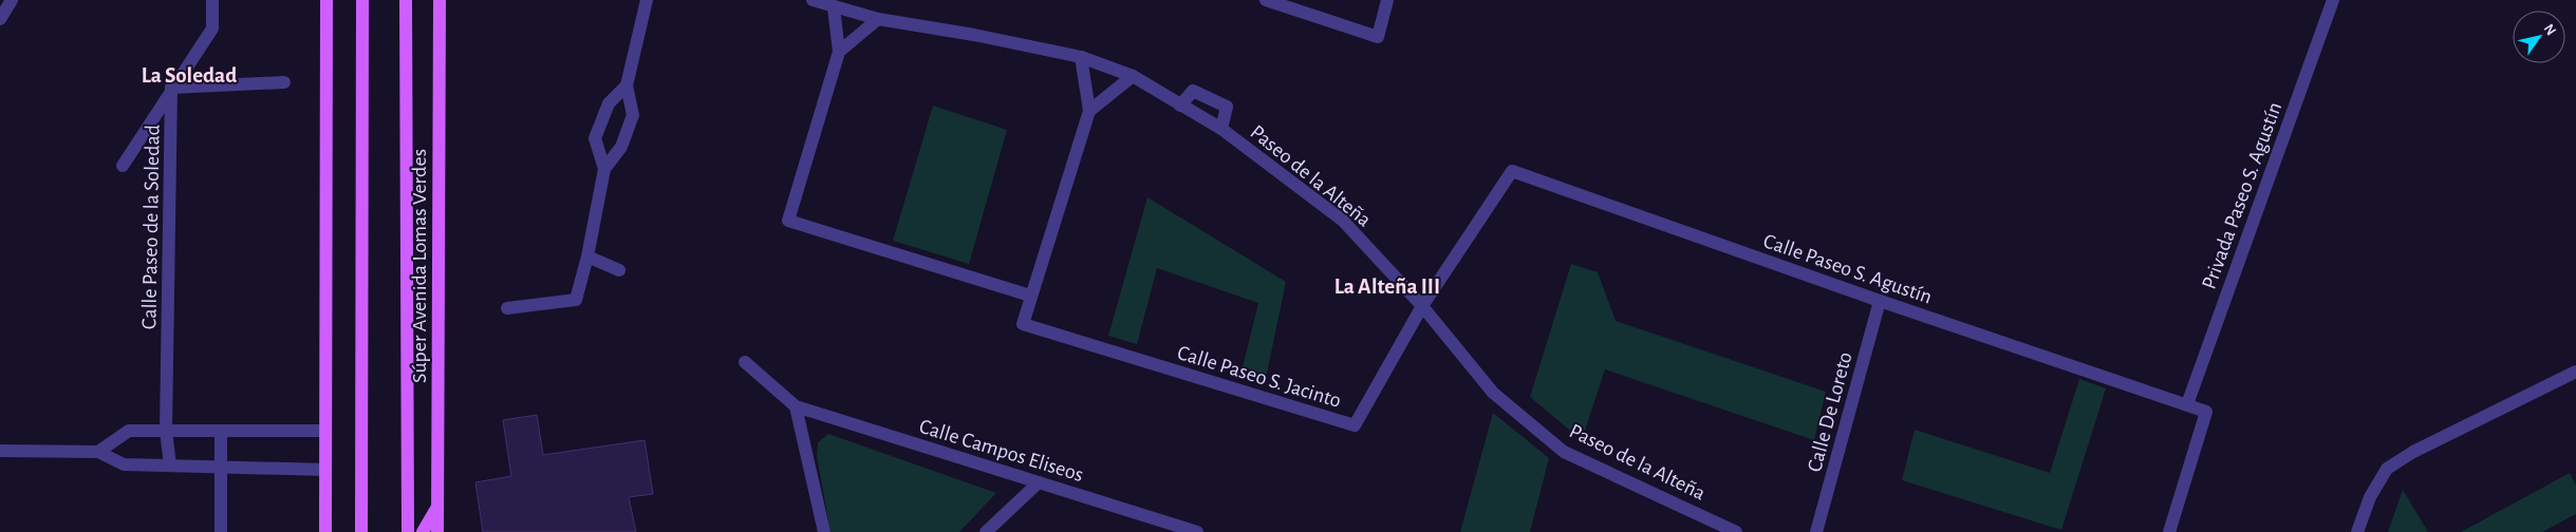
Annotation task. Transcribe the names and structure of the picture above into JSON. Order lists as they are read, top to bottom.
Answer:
{
  "streets": {
    "main road": ["Súper Avenida Lomas Verdes"],
    "street": [
      "Paseo de la Alteña",
      "Privada Paseo S. Agustín",
      "Calle Paseo de la Soledad",
      "Calle Paseo S. Agustín",
      "Calle Paseo S. Jacinto",
      "Calle De Loreto",
      "Calle Campos Eliseos"
    ]
  },
  "crossings": [
    ["Paseo de la Alteña", "Calle Paseo S. Agustín"],
    ["Paseo de la Alteña", "Calle Paseo S. Jacinto"],
    ["Privada Paseo S. Agustín", "Calle Paseo S. Agustín"],
    ["Calle Paseo S. Agustín", "Calle Paseo S. Jacinto"],
    ["Calle Paseo S. Agustín", "Calle De Loreto"]
  ],
  "districts": ["La Soledad", "La Alteña III"],
  "north": "top right"
}
